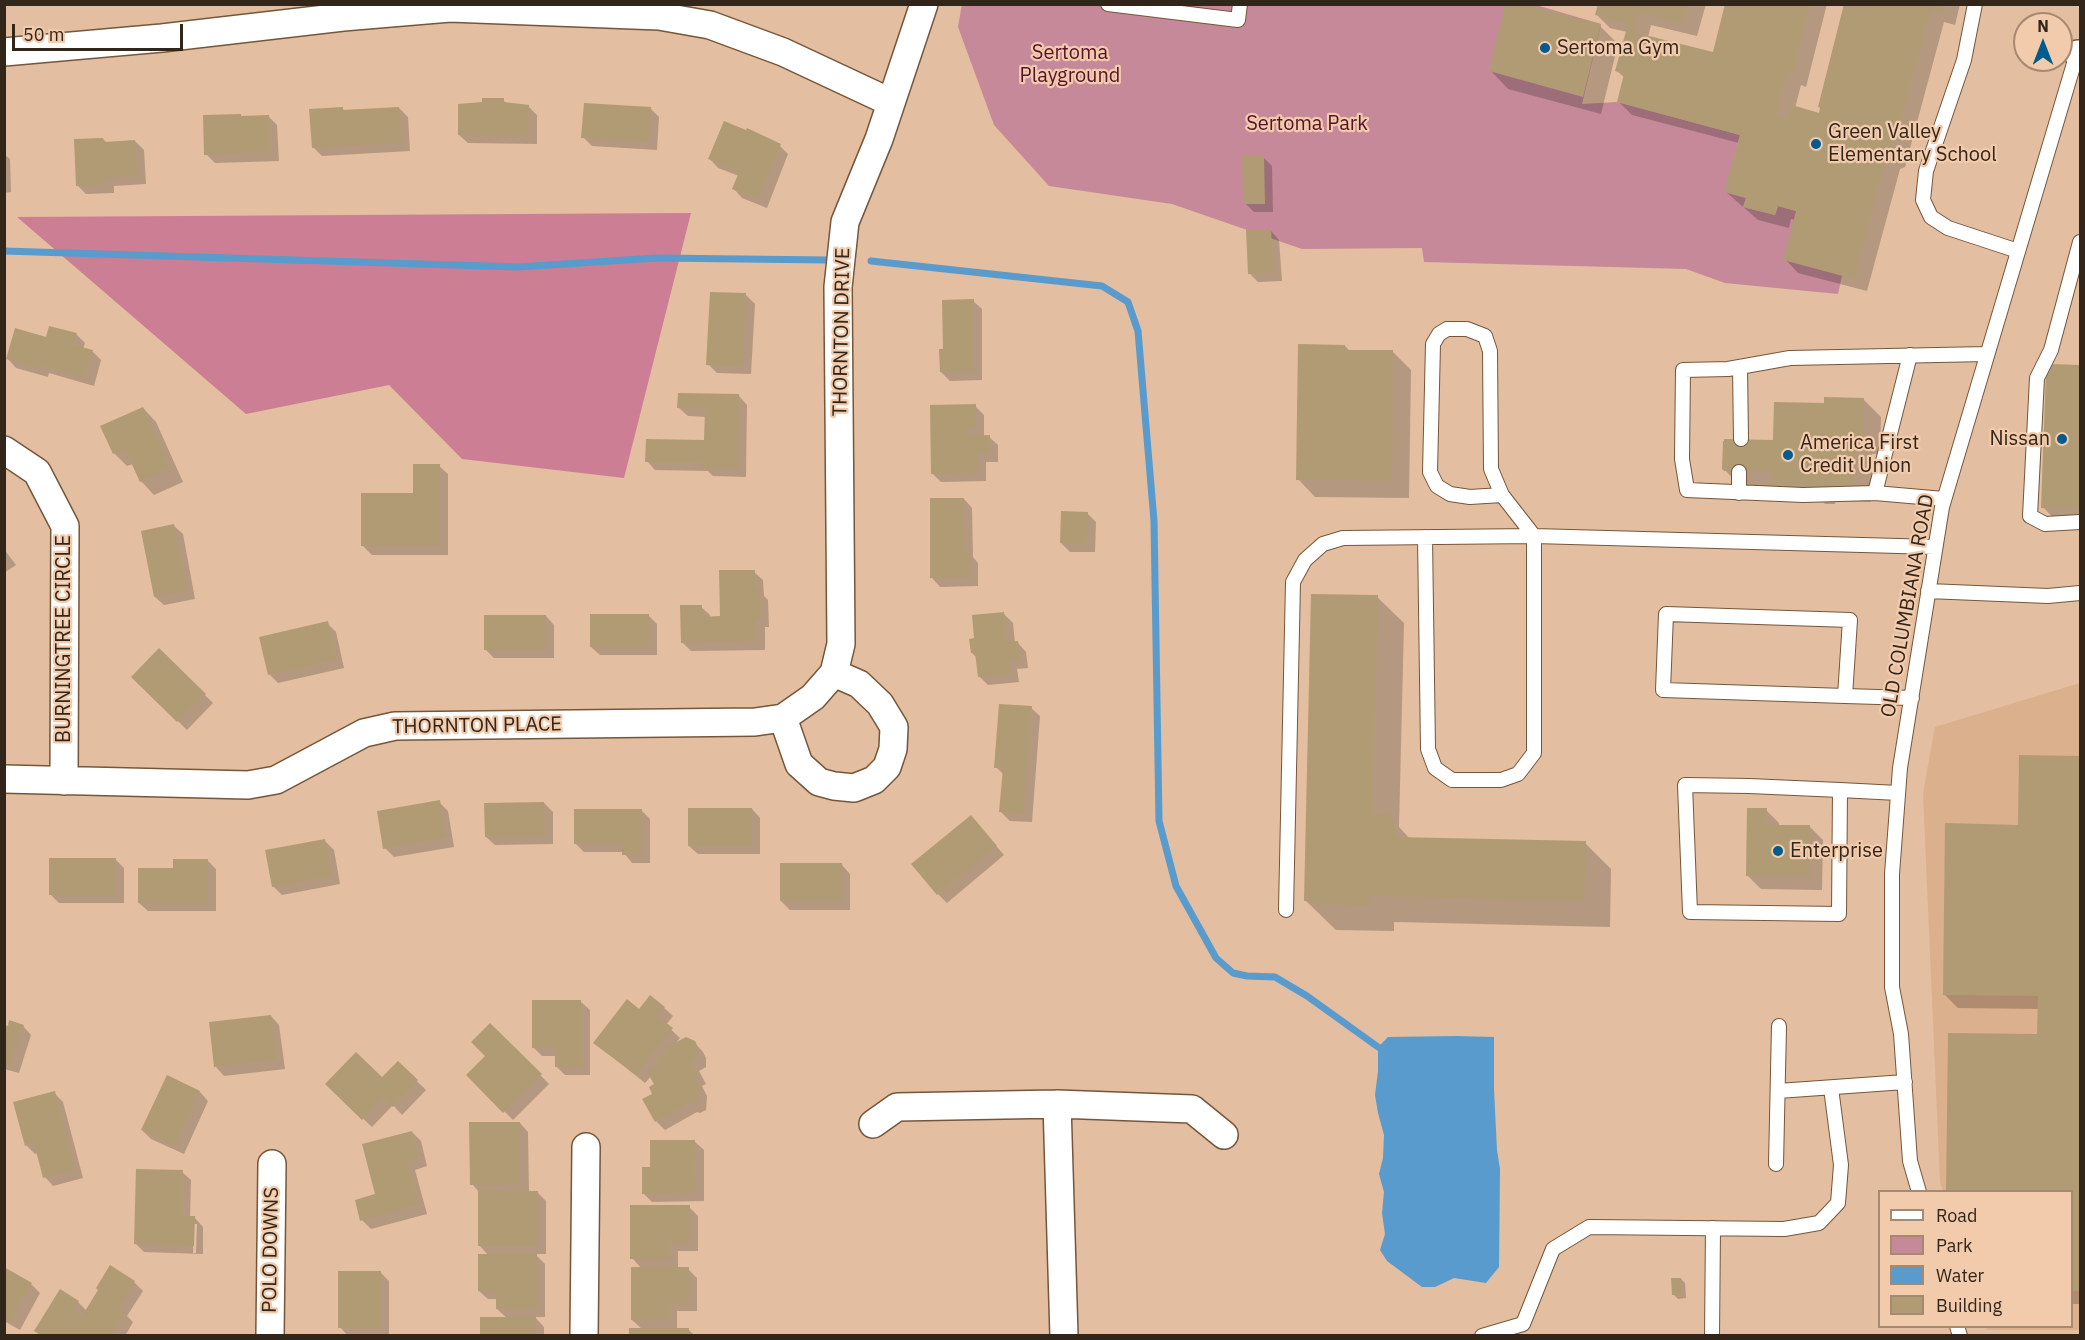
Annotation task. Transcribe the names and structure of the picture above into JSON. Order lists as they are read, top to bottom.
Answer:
{
  "streets": {
    "street": [
      "THORNTON DRIVE",
      "BURNINGTREE CIRCLE",
      "THORNTON PLACE",
      "POLO DOWNS"
    ],
    "lane": ["OLD COLUMBIANA ROAD"]
  },
  "crossings": [
    ["THORNTON DRIVE", "THORNTON PLACE"],
    ["BURNINGTREE CIRCLE", "THORNTON PLACE"]
  ],
  "parks": ["Sertoma Playground", "Sertoma Park"],
  "places": [
    "Sertoma Gym",
    "Green Valley Elementary School",
    "Nissan",
    "America First Credit Union",
    "Enterprise"
  ],
  "legend": [
    "Road",
    "Park",
    "Water",
    "Building"
  ],
  "scale_bar": "50 m",
  "north": "top"
}
